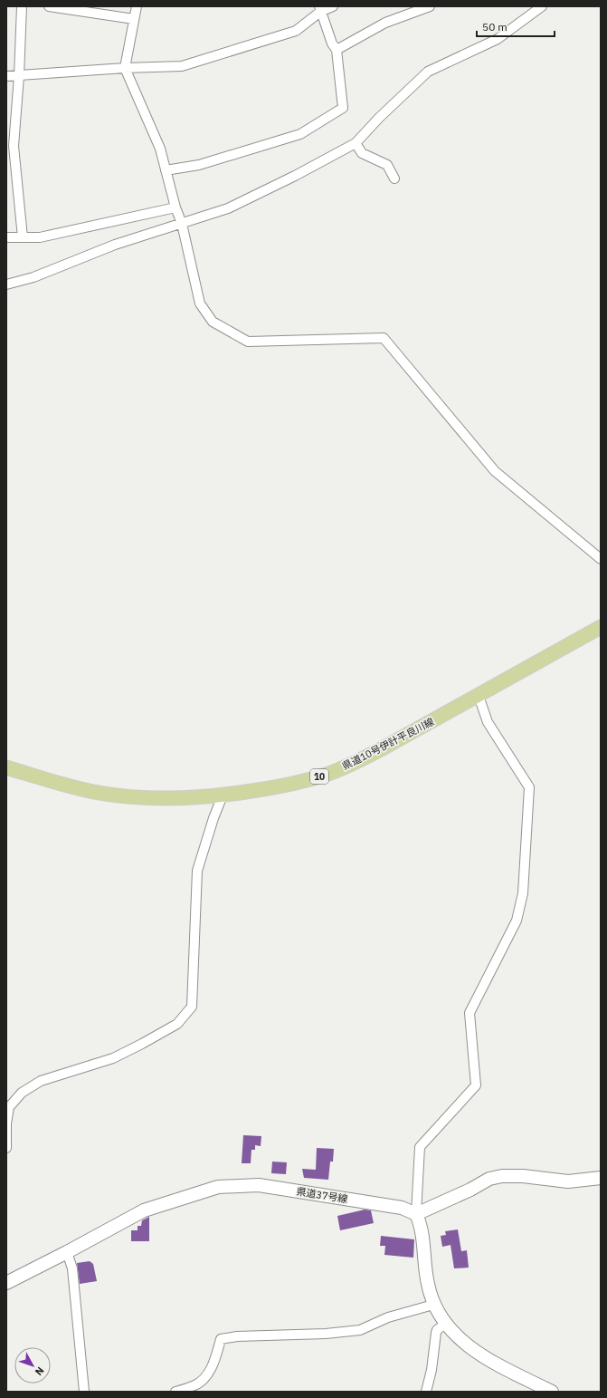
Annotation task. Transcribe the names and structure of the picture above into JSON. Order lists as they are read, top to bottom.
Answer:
{
  "streets": {
    "main road": ["県道10号伊計平良川線", "10", "県道37号線"]
  },
  "scale_bar": "50 m",
  "north": "bottom right"
}
